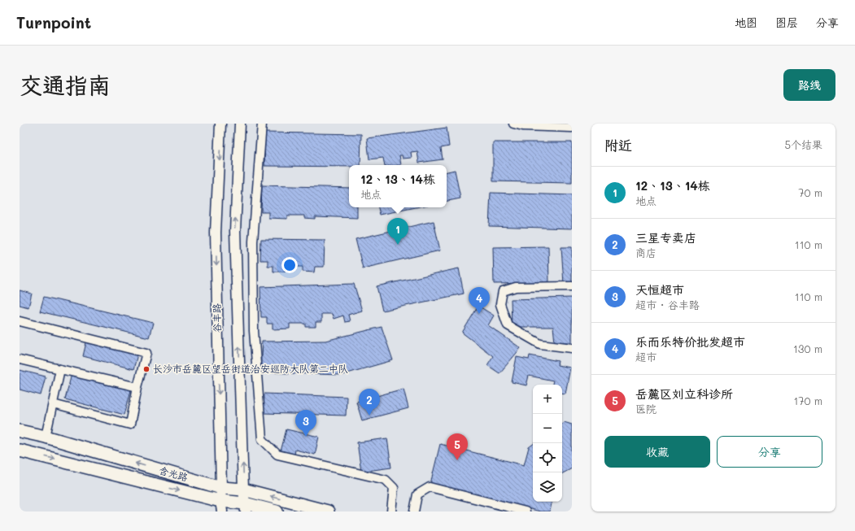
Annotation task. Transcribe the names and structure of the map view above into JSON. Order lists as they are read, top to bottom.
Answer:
{
  "streets": {
    "main road": ["含光路"],
    "street": ["谷丰路"]
  },
  "crossings": [
    ["谷丰路", "含光路"]
  ],
  "places": ["长沙市岳麓区望岳街道治安巡防大队第二中队"],
  "page": {
    "header": "Turnpoint",
    "nav": ["地图", "图层", "分享"],
    "buttons": [
      "路线",
      ["收藏", "分享"]
    ],
    "title": "交通指南",
    "heading": ["附近", "5个结果"],
    "popup": ["12、13、14栋", "地点"],
    "list": [
      {
        "mark": "1",
        "name": "12、13、14栋",
        "note": "地点",
        "value": "70 m"
      },
      {
        "mark": "2",
        "name": "三星专卖店",
        "note": "商店",
        "value": "110 m"
      },
      {
        "mark": "3",
        "name": "天恒超市",
        "note": "超市 · 谷丰路",
        "value": "110 m"
      },
      {
        "mark": "4",
        "name": "乐而乐特价批发超市",
        "note": "超市",
        "value": "130 m"
      },
      {
        "mark": "5",
        "name": "岳麓区刘立科诊所",
        "note": "医院",
        "value": "170 m"
      }
    ],
    "pins": [
      "1",
      "4",
      "2",
      "3",
      "5"
    ],
    "map_buttons": ["+", "−"]
  }
}
